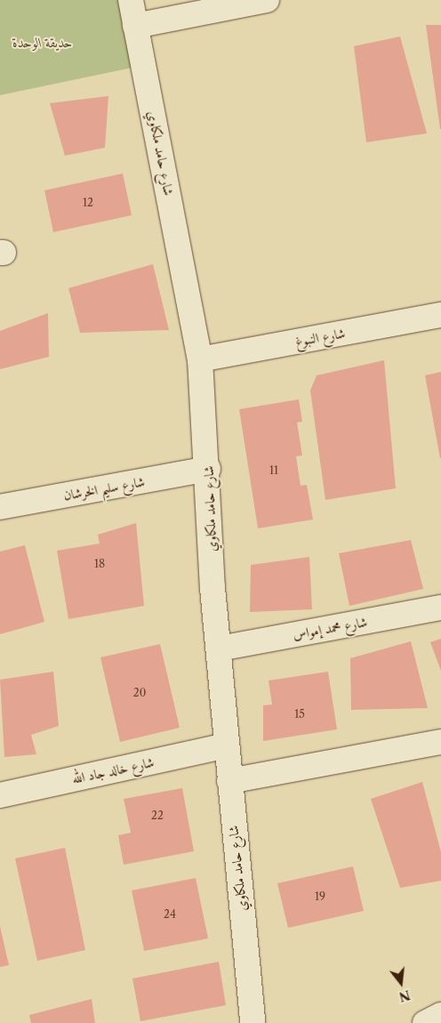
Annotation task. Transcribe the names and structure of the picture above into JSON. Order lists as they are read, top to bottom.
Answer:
{
  "streets": {
    "street": [
      "شارع حامد ملكاوي",
      "شارع النبوغ",
      "شارع سليم الخرشان",
      "شارع محمد إمواس",
      "شارع خالد جاد الله"
    ]
  },
  "crossings": [
    ["شارع حامد ملكاوي", "شارع النبوغ"],
    ["شارع حامد ملكاوي", "شارع سليم الخرشان"],
    ["شارع حامد ملكاوي", "شارع محمد إمواس"],
    ["شارع حامد ملكاوي", "شارع خالد جاد الله"]
  ],
  "parks": ["حديقة الوحدة"],
  "house_numbers": [
    "12",
    "11",
    "18",
    "20",
    "15",
    "22",
    "19",
    "24"
  ],
  "north": "bottom"
}
